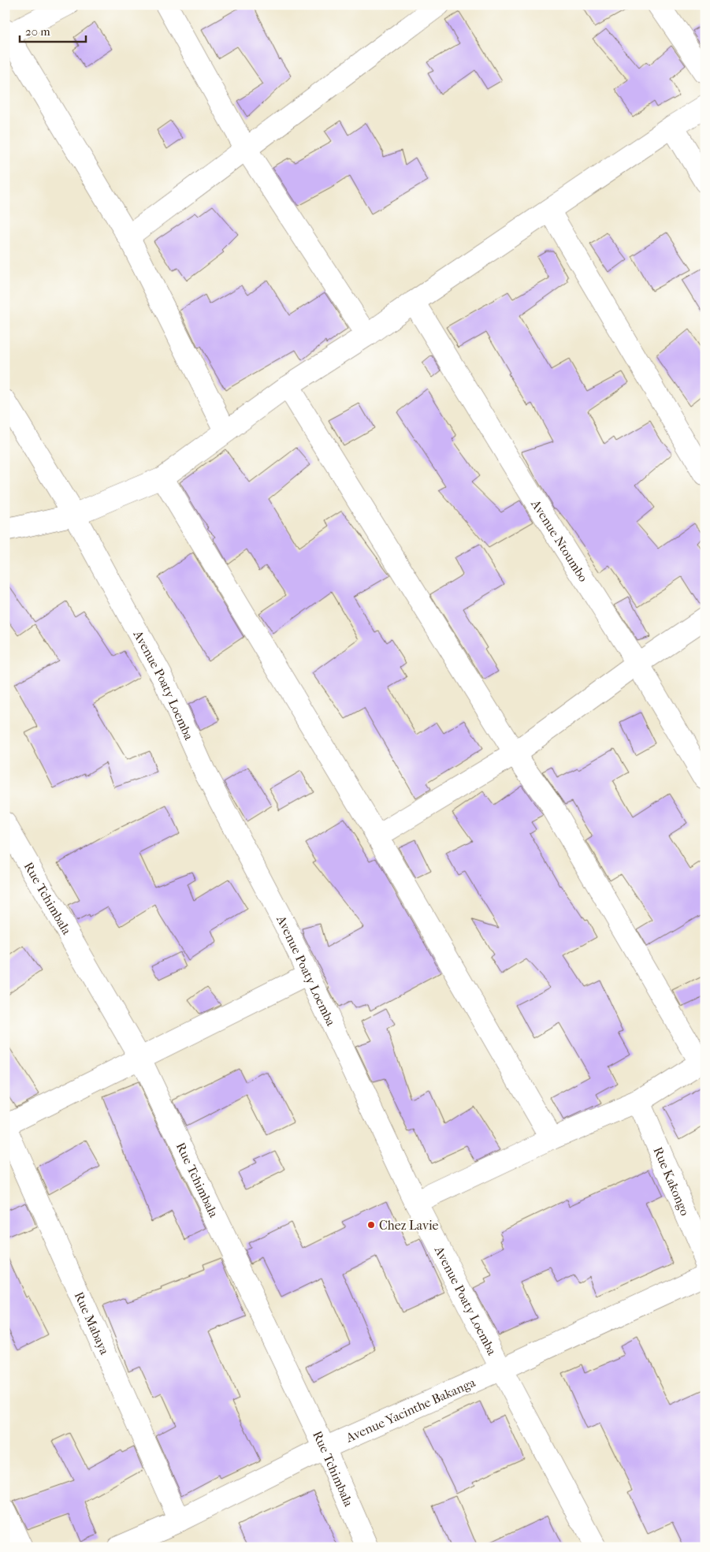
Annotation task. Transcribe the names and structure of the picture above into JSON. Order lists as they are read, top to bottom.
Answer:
{
  "streets": {
    "street": [
      "Avenue Ntoumbo",
      "Avenue Poaty Loemba",
      "Rue Tchimbala",
      "Rue Kakongo",
      "Rue Mabaya",
      "Avenue Yacinthe Bakanga"
    ]
  },
  "crossings": [
    ["Avenue Poaty Loemba", "Avenue Yacinthe Bakanga"],
    ["Rue Tchimbala", "Avenue Yacinthe Bakanga"],
    ["Rue Mabaya", "Avenue Yacinthe Bakanga"]
  ],
  "places": ["Chez Lavie"],
  "scale_bar": "20 m"
}
